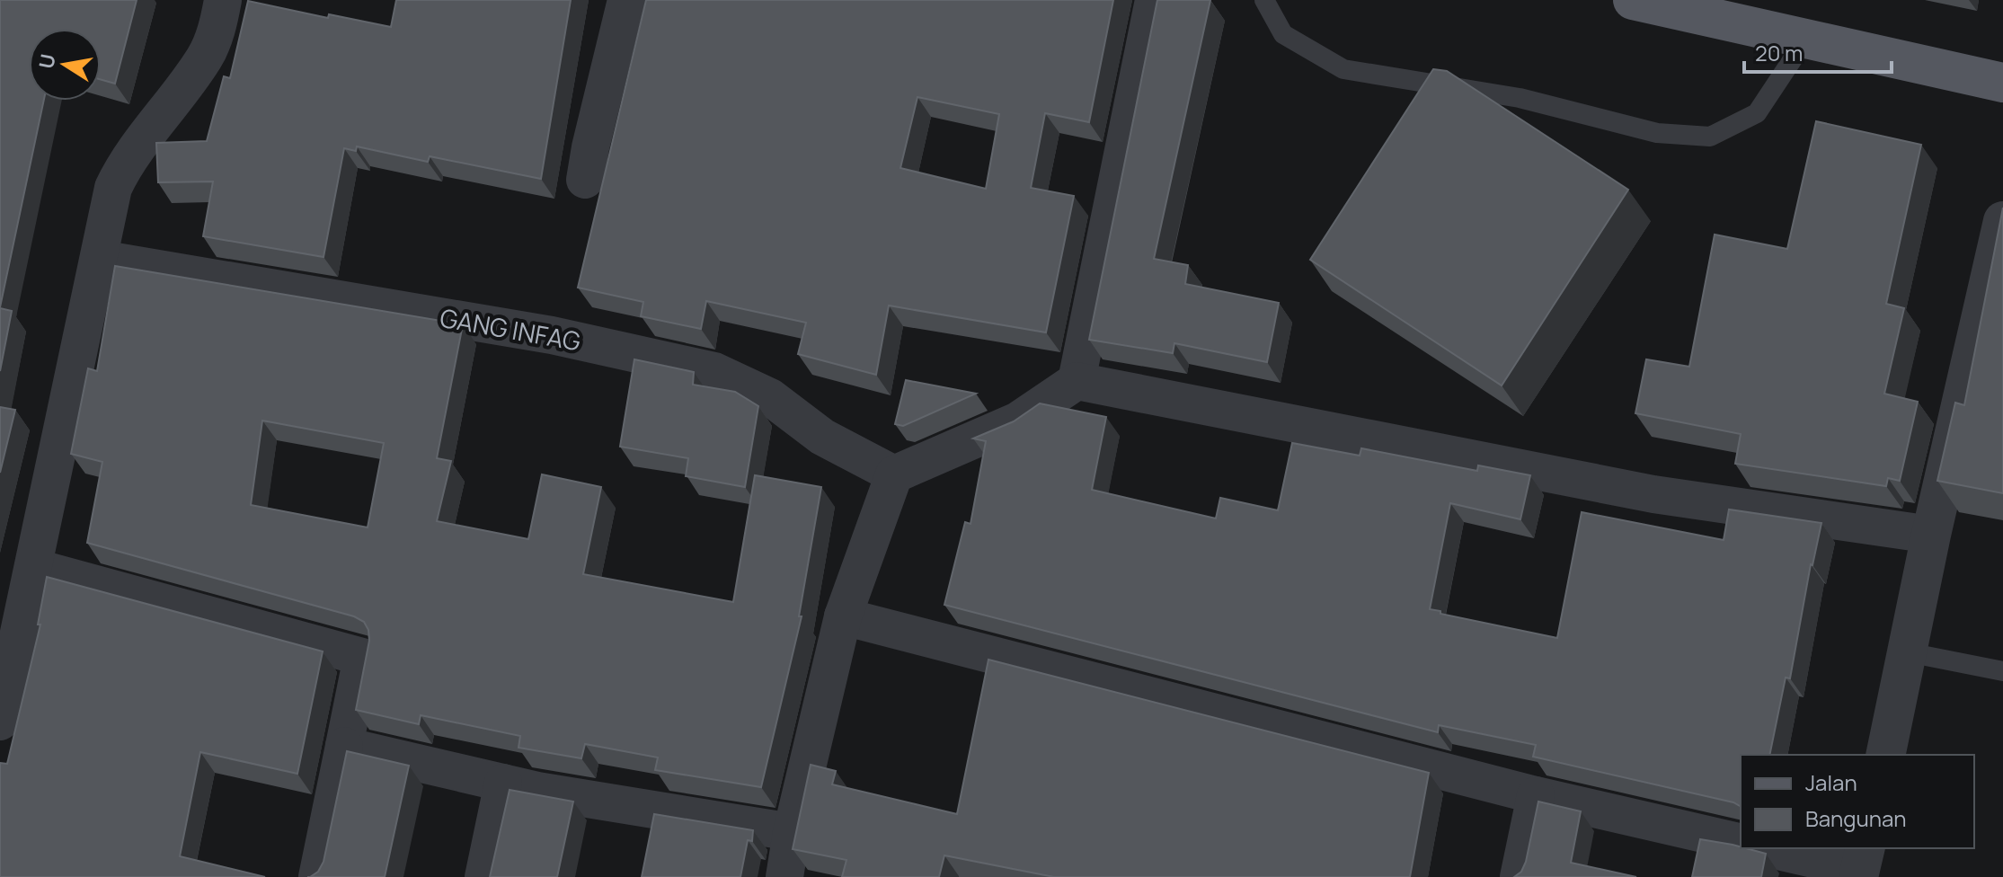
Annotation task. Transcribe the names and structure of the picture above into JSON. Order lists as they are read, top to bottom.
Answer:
{
  "streets": {
    "street": ["GANG INFAG"]
  },
  "legend": ["Jalan", "Bangunan"],
  "scale_bar": "20 m",
  "north": "left"
}
